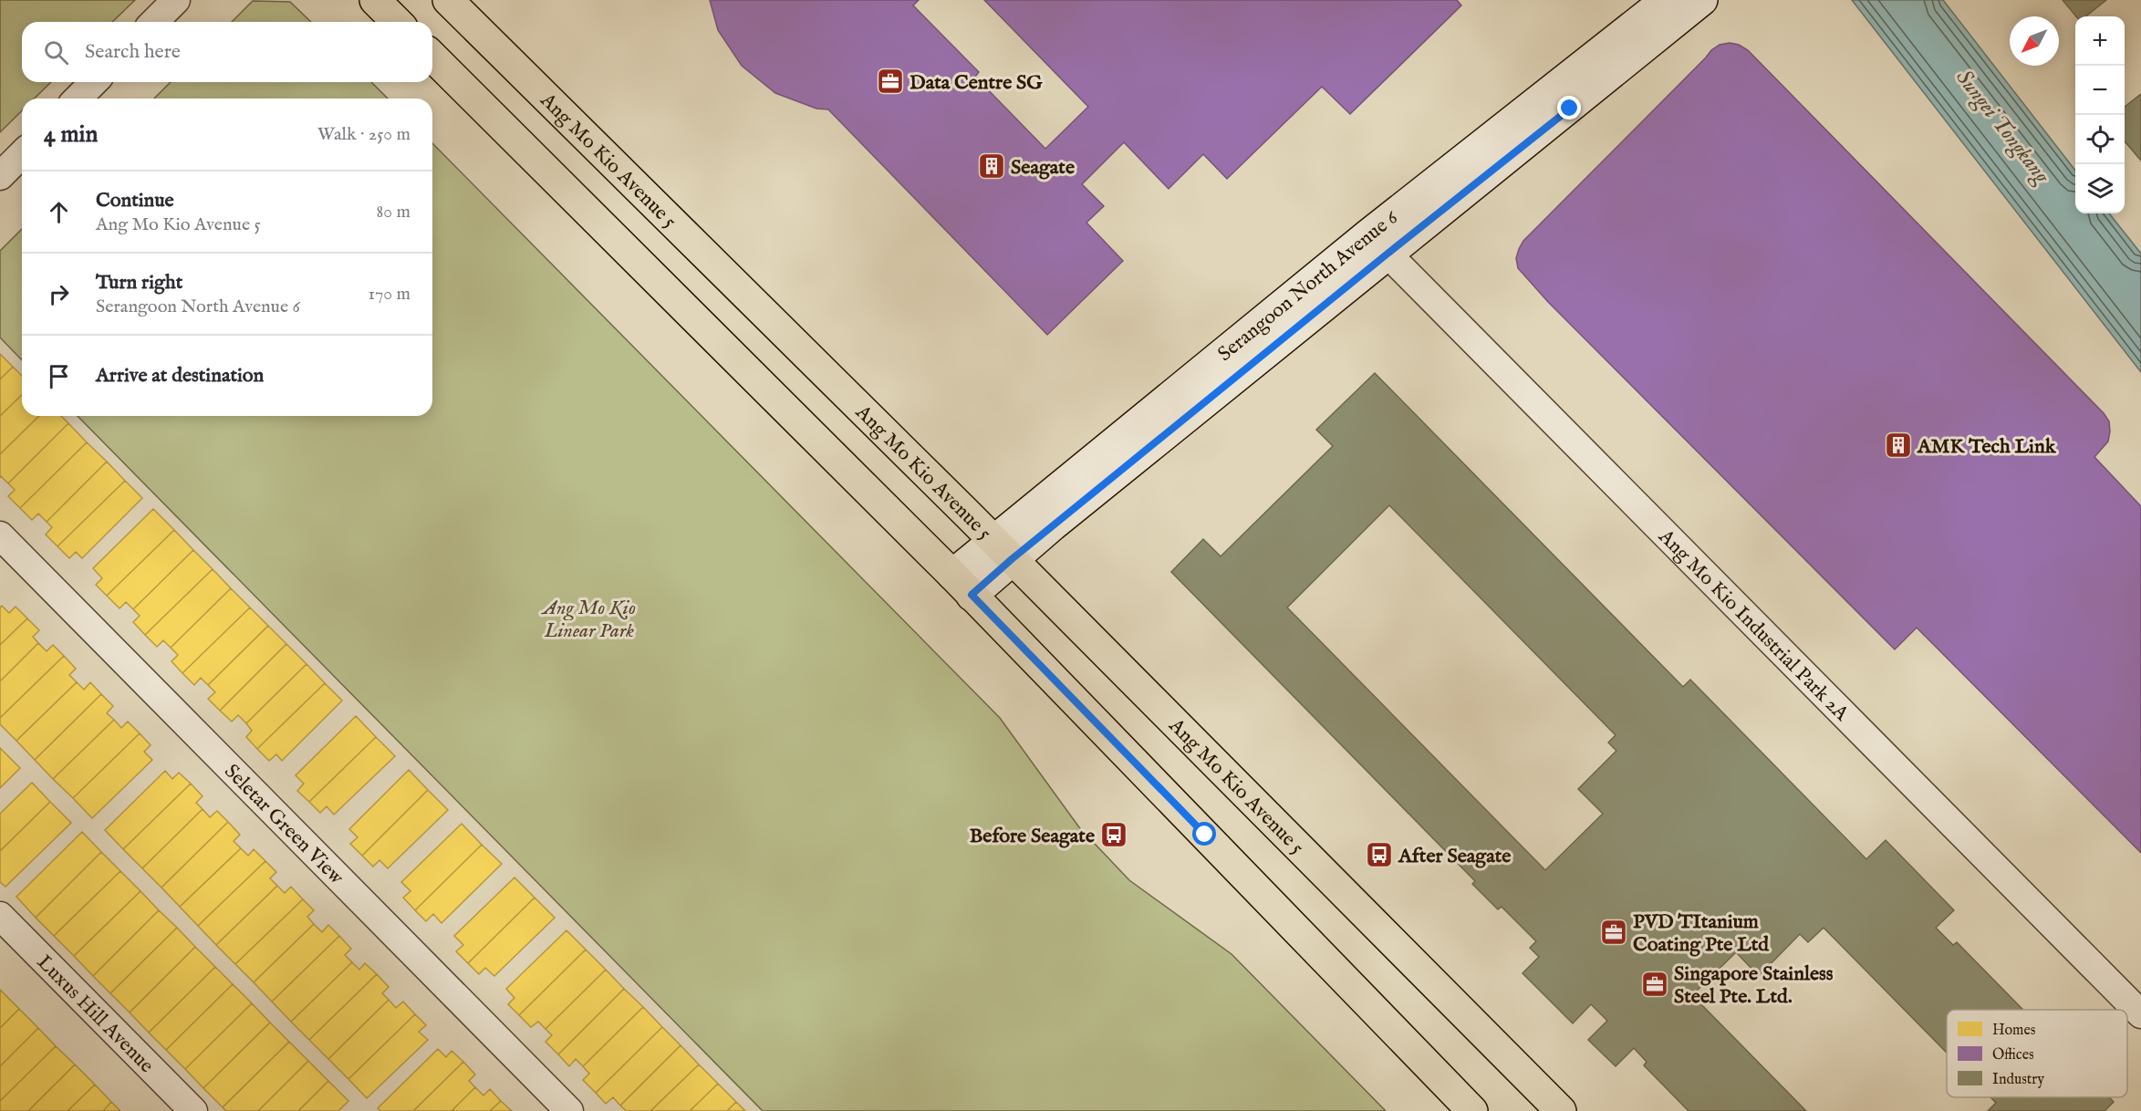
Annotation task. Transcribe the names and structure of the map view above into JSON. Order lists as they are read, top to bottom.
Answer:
{
  "streets": {
    "main road": ["Ang Mo Kio Avenue 5"],
    "street": [
      "Serangoon North Avenue 6",
      "Ang Mo Kio Industrial Park 2A",
      "Seletar Green View",
      "Luxus Hill Avenue"
    ]
  },
  "crossings": [
    ["Ang Mo Kio Avenue 5", "Serangoon North Avenue 6"],
    ["Serangoon North Avenue 6", "Ang Mo Kio Industrial Park 2A"]
  ],
  "water": ["Sungei Tongkang"],
  "parks": ["Ang Mo Kio Linear Park"],
  "places": {
    "office": ["Data Centre SG", "PVD TItanium Coating Pte Ltd", "Singapore Stainless Steel Pte. Ltd."],
    "building": ["Seagate", "AMK Tech Link"],
    "bus stop": ["Before Seagate", "After Seagate"]
  },
  "legend": ["Homes", "Offices", "Industry"],
  "north": "bottom left",
  "page": {
    "map_buttons": ["+", "−"],
    "search": "Search here",
    "heading": ["4 min", "Walk · 250 m"],
    "list": [
      ["Continue", "Ang Mo Kio Avenue 5", "80 m"],
      ["Turn right", "Serangoon North Avenue 6", "170 m"],
      "Arrive at destination"
    ]
  }
}
